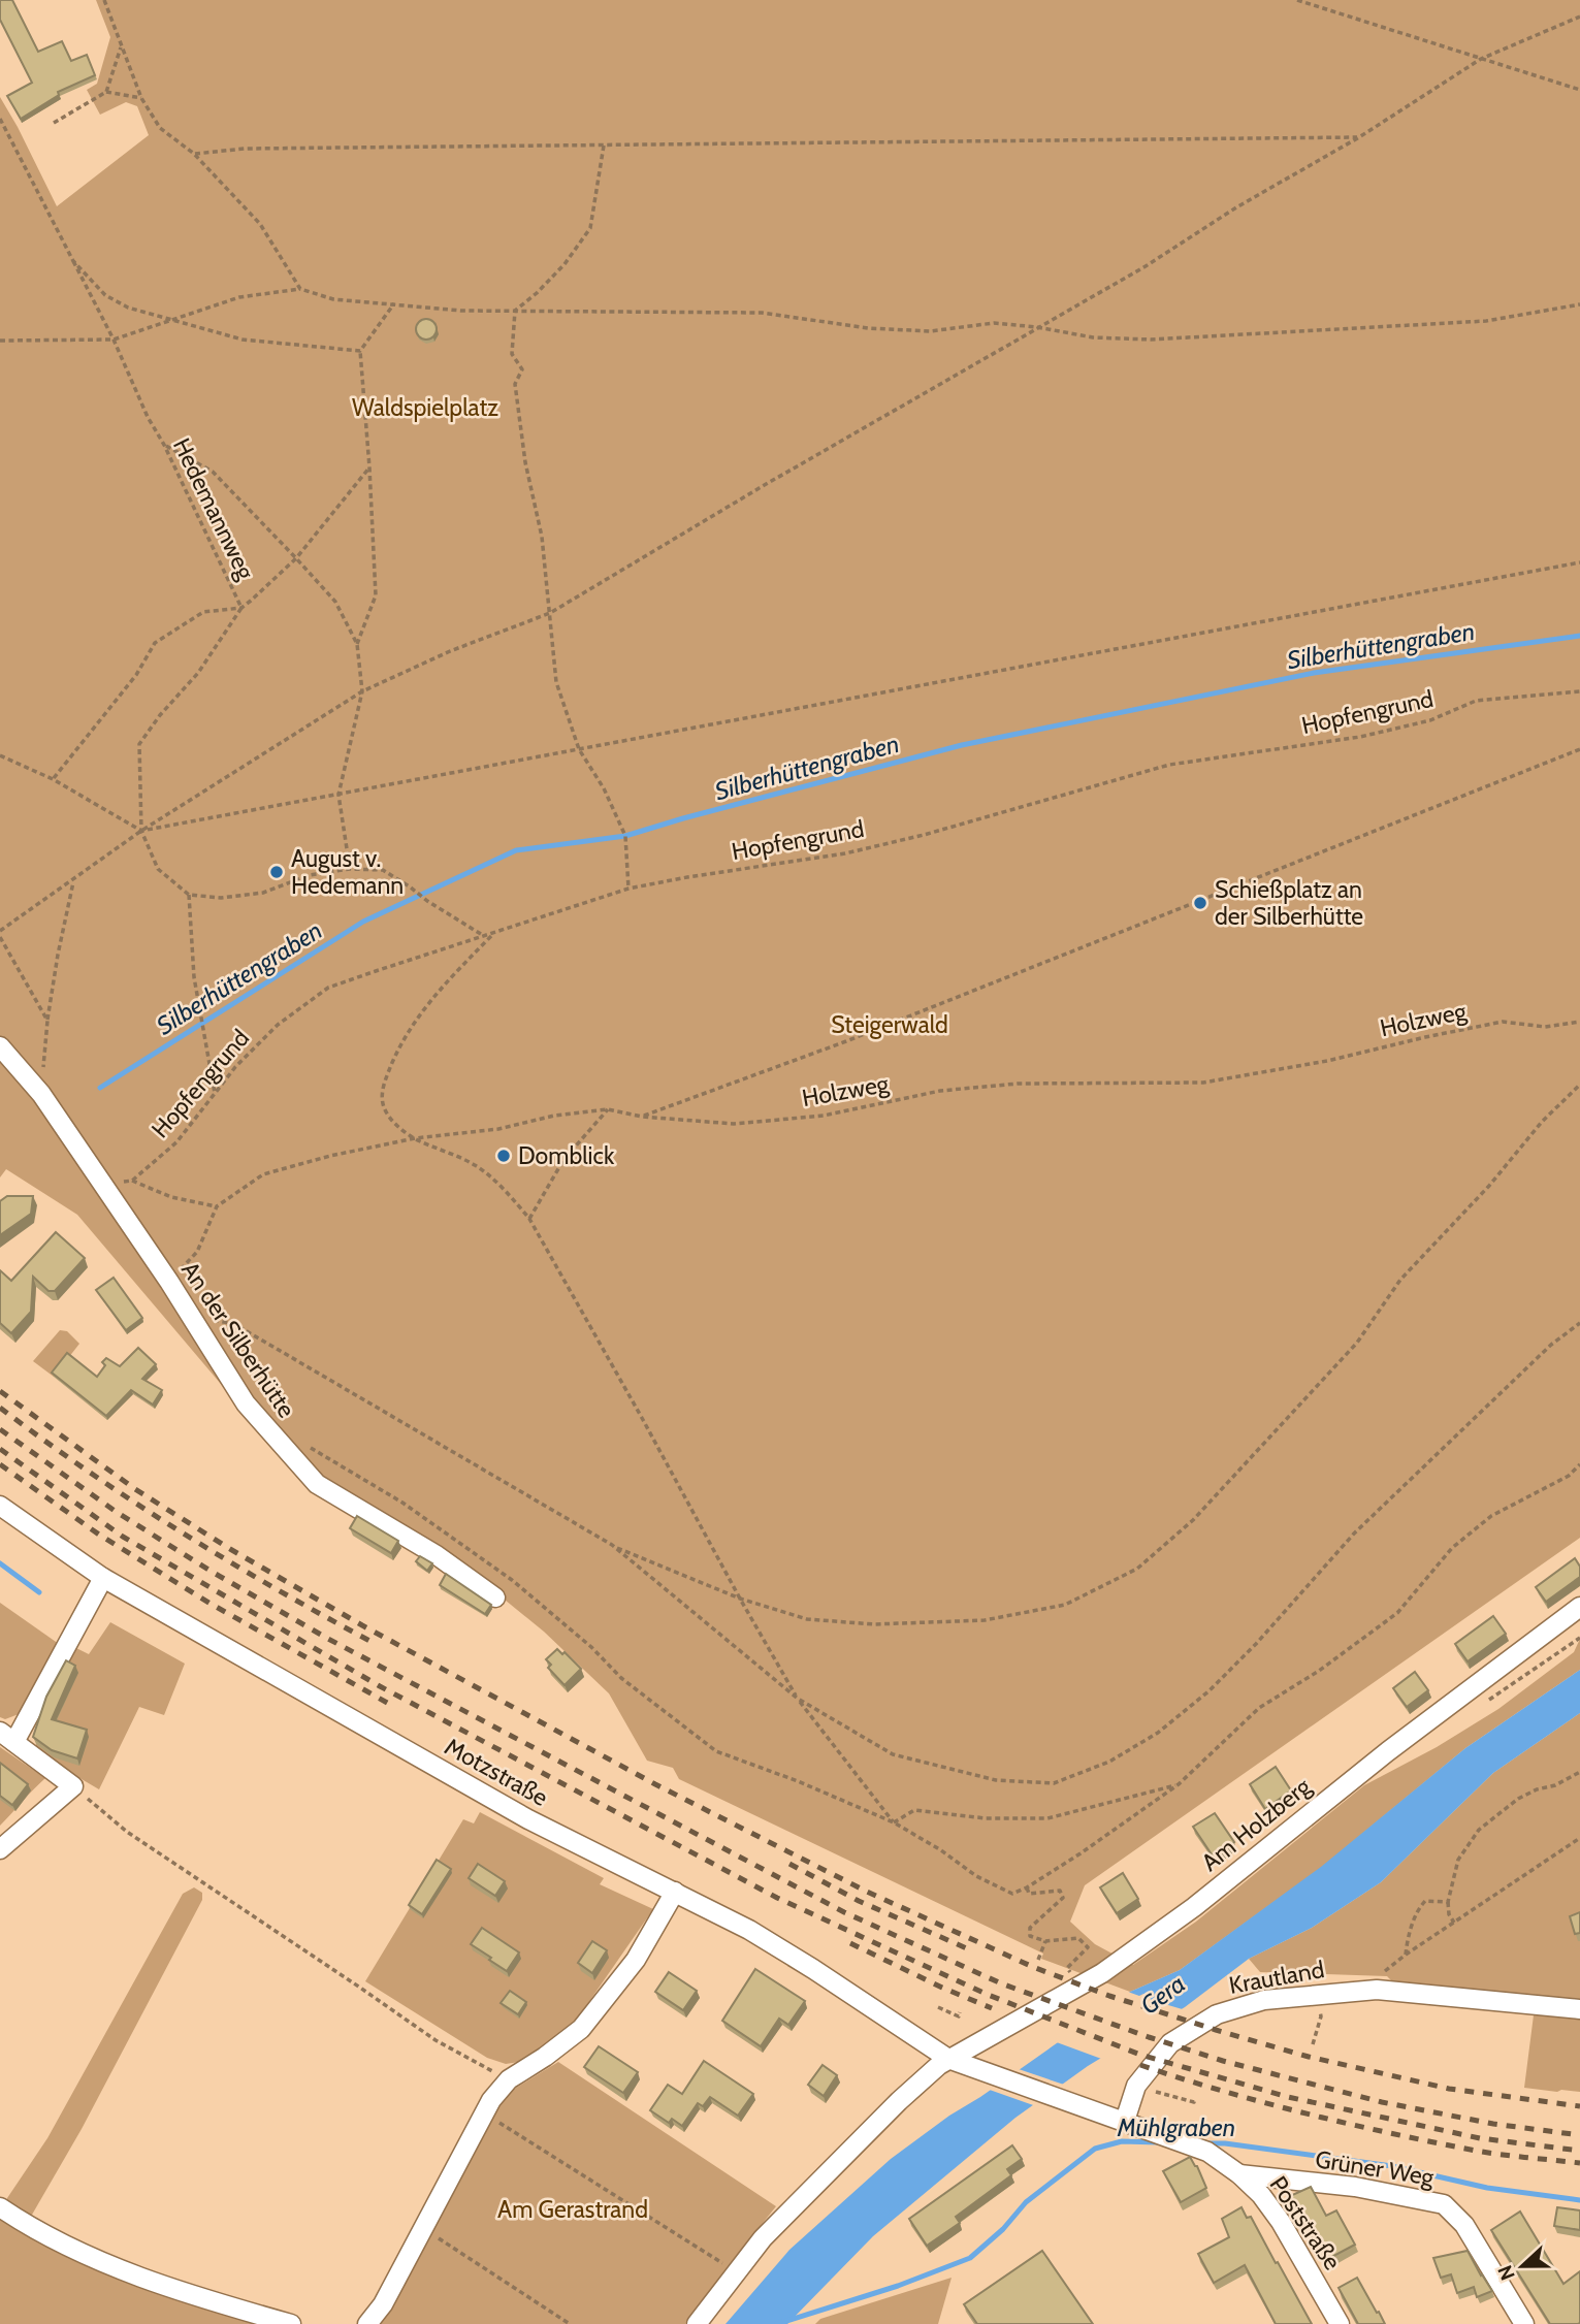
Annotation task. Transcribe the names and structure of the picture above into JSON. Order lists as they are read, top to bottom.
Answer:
{
  "streets": {
    "street": [
      "An der Silberhütte",
      "Motzstraße",
      "Am Holzberg",
      "Krautland",
      "Grüner Weg",
      "Poststraße"
    ],
    "path": ["Hedemannweg", "Hopfengrund", "Holzweg"]
  },
  "crossings": [
    ["Motzstraße", "Am Holzberg"],
    ["Motzstraße", "Poststraße"],
    ["Krautland", "Poststraße"],
    ["Grüner Weg", "Poststraße"]
  ],
  "water": ["Silberhüttengraben", "Gera", "Mühlgraben"],
  "parks": ["Waldspielplatz", "Steigerwald", "Am Gerastrand"],
  "places": ["August v. Hedemann", "Schießplatz an der Silberhütte", "Domblick"],
  "north": "left"
}
